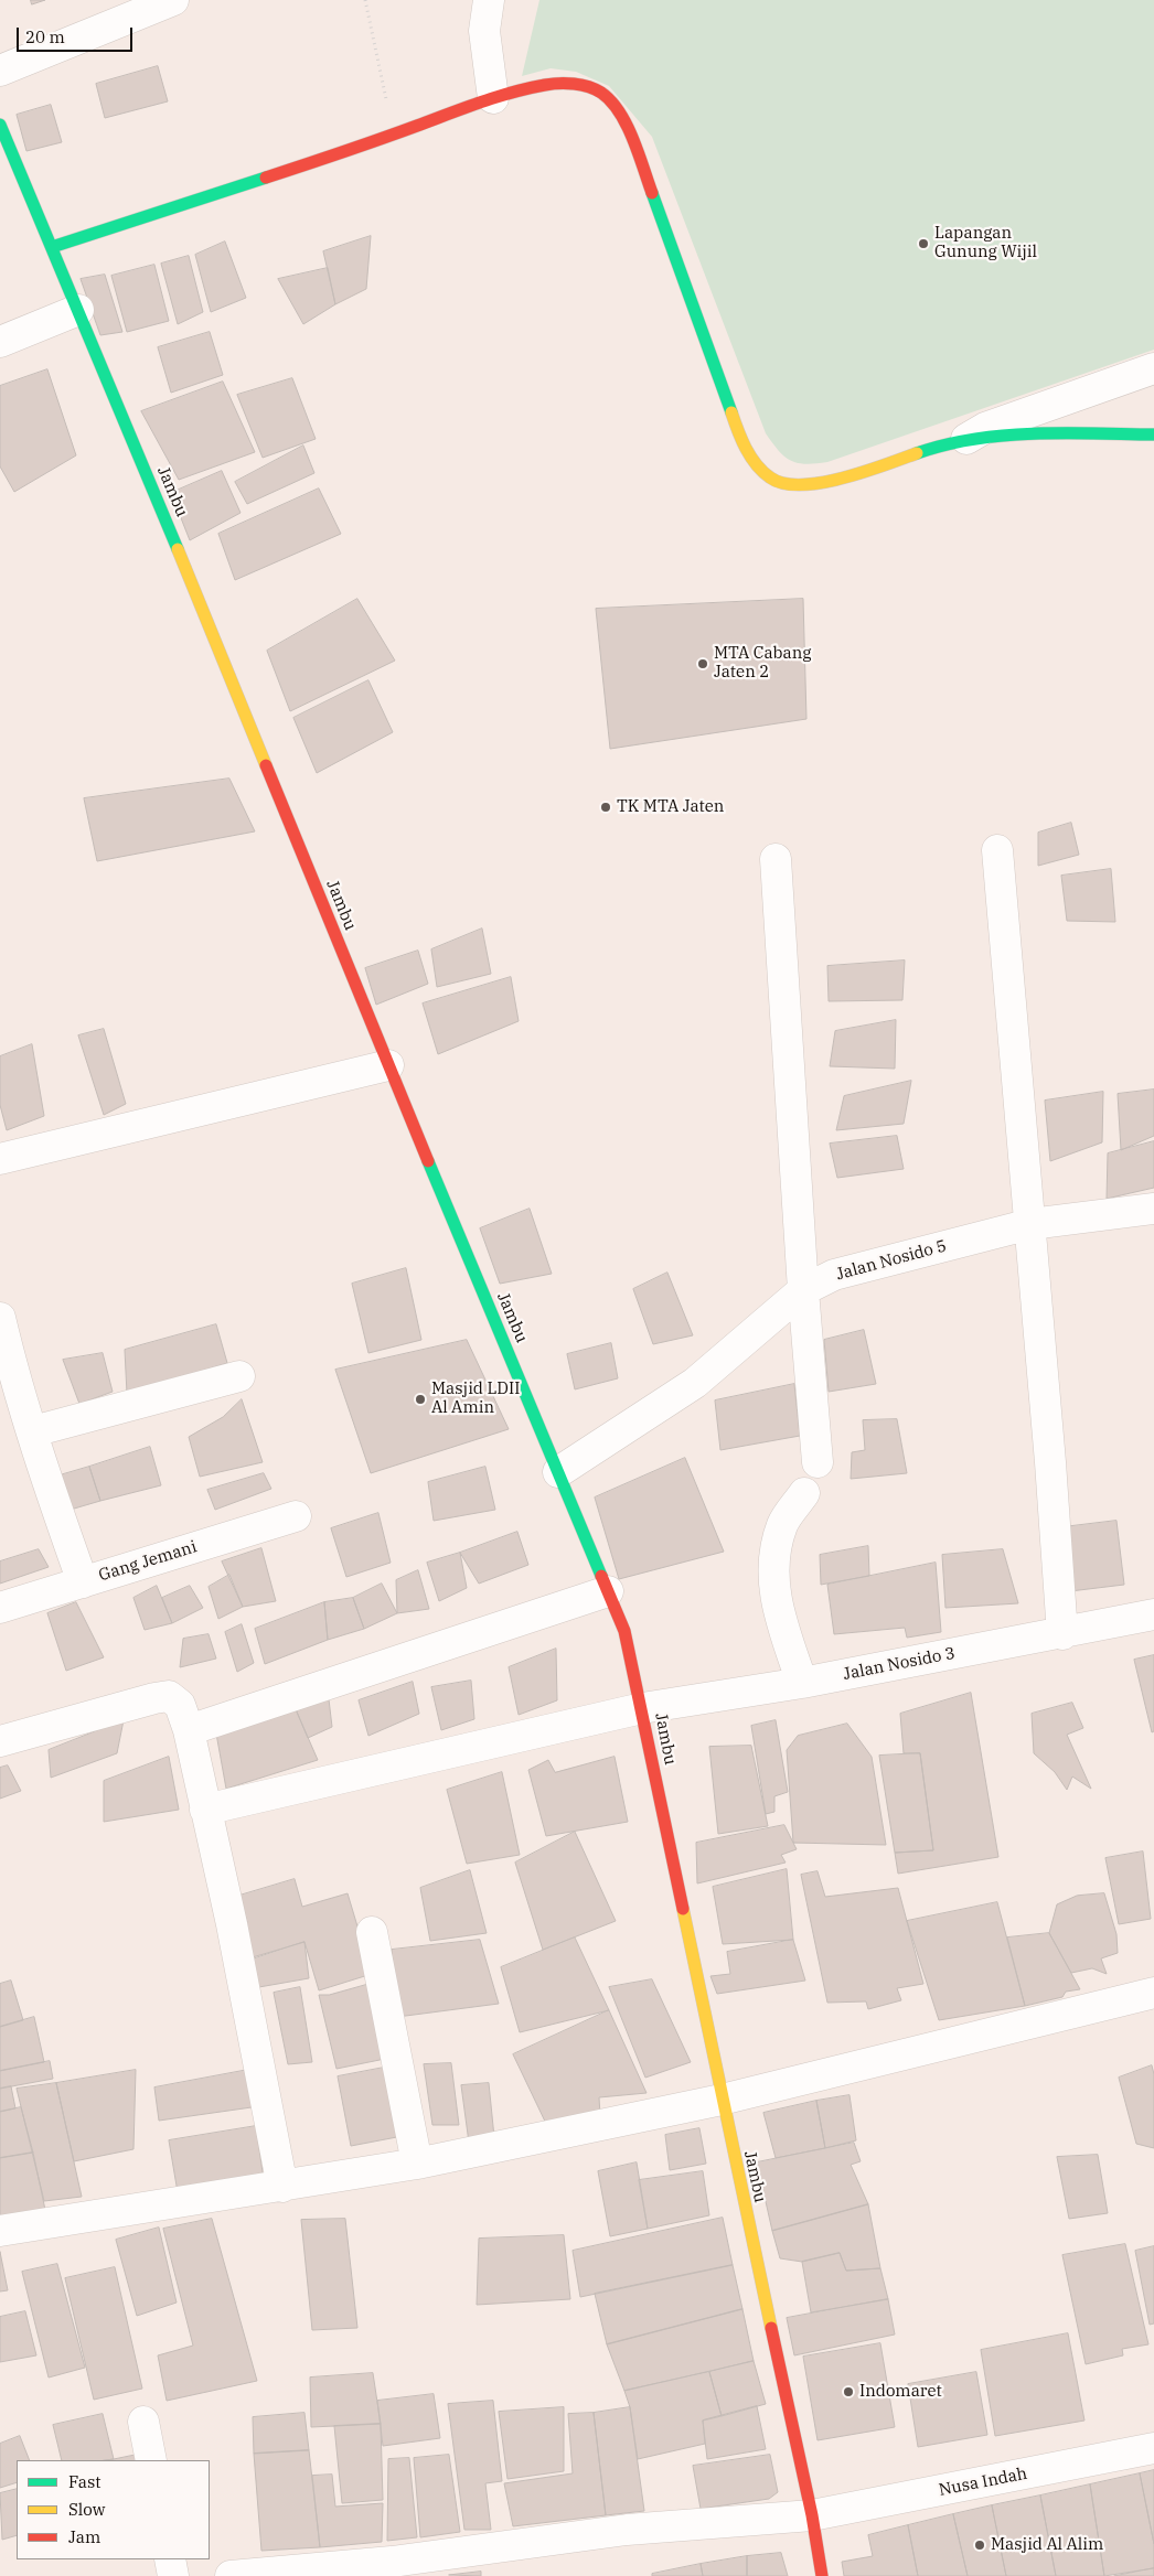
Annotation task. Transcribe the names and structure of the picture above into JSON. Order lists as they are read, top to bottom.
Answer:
{
  "streets": {
    "street": [
      "Jambu",
      "Jalan Nosido 5",
      "Gang Jemani",
      "Jalan Nosido 3",
      "Nusa Indah"
    ]
  },
  "crossings": [
    ["Jambu", "Jalan Nosido 5"],
    ["Jambu", "Jalan Nosido 3"],
    ["Jambu", "Nusa Indah"]
  ],
  "places": [
    "Lapangan Gunung Wijil",
    "MTA Cabang Jaten 2",
    "TK MTA Jaten",
    "Masjid LDII Al Amin",
    "Indomaret",
    "Masjid Al Alim"
  ],
  "legend": ["Fast", "Slow", "Jam"],
  "scale_bar": "20 m"
}
